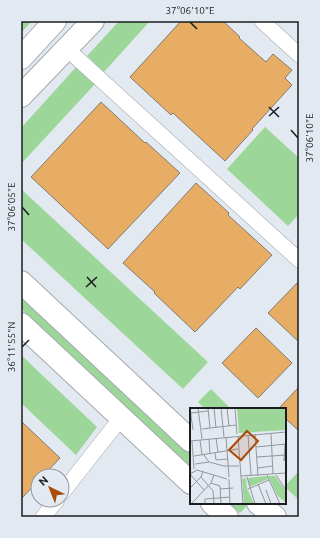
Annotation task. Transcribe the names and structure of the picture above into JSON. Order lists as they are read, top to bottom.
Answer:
{
  "north": "top left",
  "coordinates": ["37°06'10\"E", "37°06'05\"E", "36°11'55\"N"]
}
